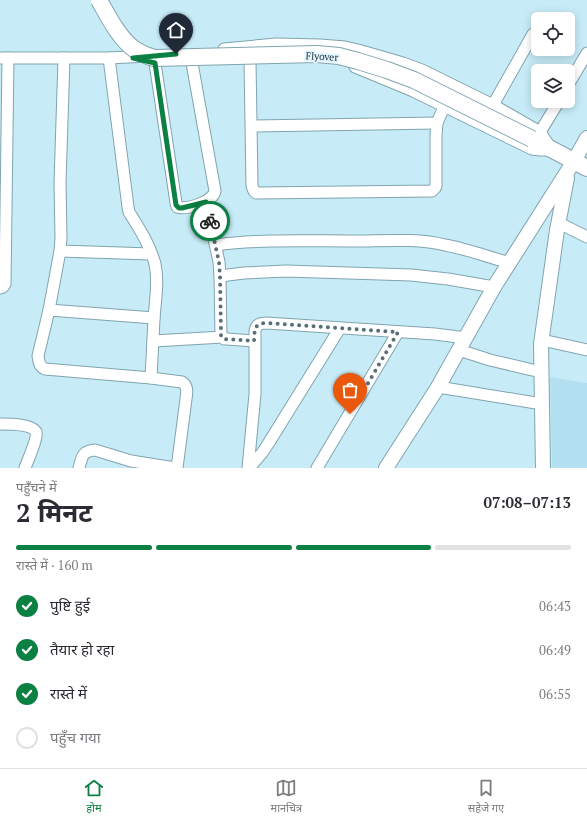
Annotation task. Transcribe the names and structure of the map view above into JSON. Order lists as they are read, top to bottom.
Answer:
{
  "streets": {
    "main road": ["Flyover"]
  },
  "page": {
    "heading": ["2 मिनट", "पहुँचने में", "07:08–07:13"],
    "bar": "रास्ते में · 160 m",
    "list": [
      ["पुष्टि हुई", "06:43"],
      ["तैयार हो रहा", "06:49"],
      ["रास्ते में", "06:55"],
      "पहुँच गया"
    ],
    "tabs": ["होम", "मानचित्र", "सहेजे गए"]
  }
}
